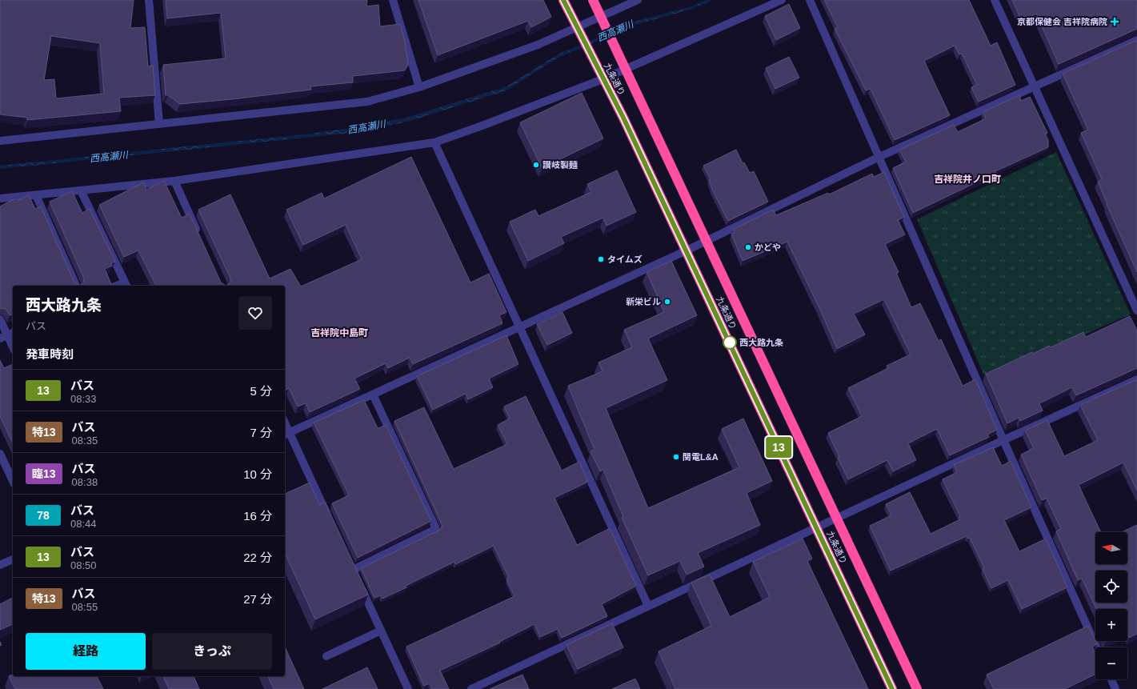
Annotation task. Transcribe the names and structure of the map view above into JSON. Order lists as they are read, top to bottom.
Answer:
{
  "streets": {
    "highway": ["九条通り"]
  },
  "districts": ["吉祥院井ノ口町", "吉祥院中島町"],
  "water": ["西高瀬川"],
  "places": {
    "health": ["京都保健会 吉祥院病院"],
    "other": [
      "讃岐製麺",
      "かどや",
      "タイムズ",
      "新栄ビル",
      "西大路九条",
      "関電L&A"
    ]
  },
  "lines": ["bus line 13"],
  "north": "left",
  "page": {
    "on_map": "13",
    "heading": [
      ["西大路九条", "バス"],
      "発車時刻"
    ],
    "list": [
      {
        "mark": "13",
        "name": "バス",
        "note": "08:33",
        "value": "5 分"
      },
      {
        "mark": "特13",
        "name": "バス",
        "note": "08:35",
        "value": "7 分"
      },
      {
        "mark": "臨13",
        "name": "バス",
        "note": "08:38",
        "value": "10 分"
      },
      {
        "mark": "78",
        "name": "バス",
        "note": "08:44",
        "value": "16 分"
      },
      {
        "mark": "13",
        "name": "バス",
        "note": "08:50",
        "value": "22 分"
      },
      {
        "mark": "特13",
        "name": "バス",
        "note": "08:55",
        "value": "27 分"
      }
    ],
    "map_buttons": ["+", "−"],
    "buttons": ["経路", "きっぷ"]
  }
}
